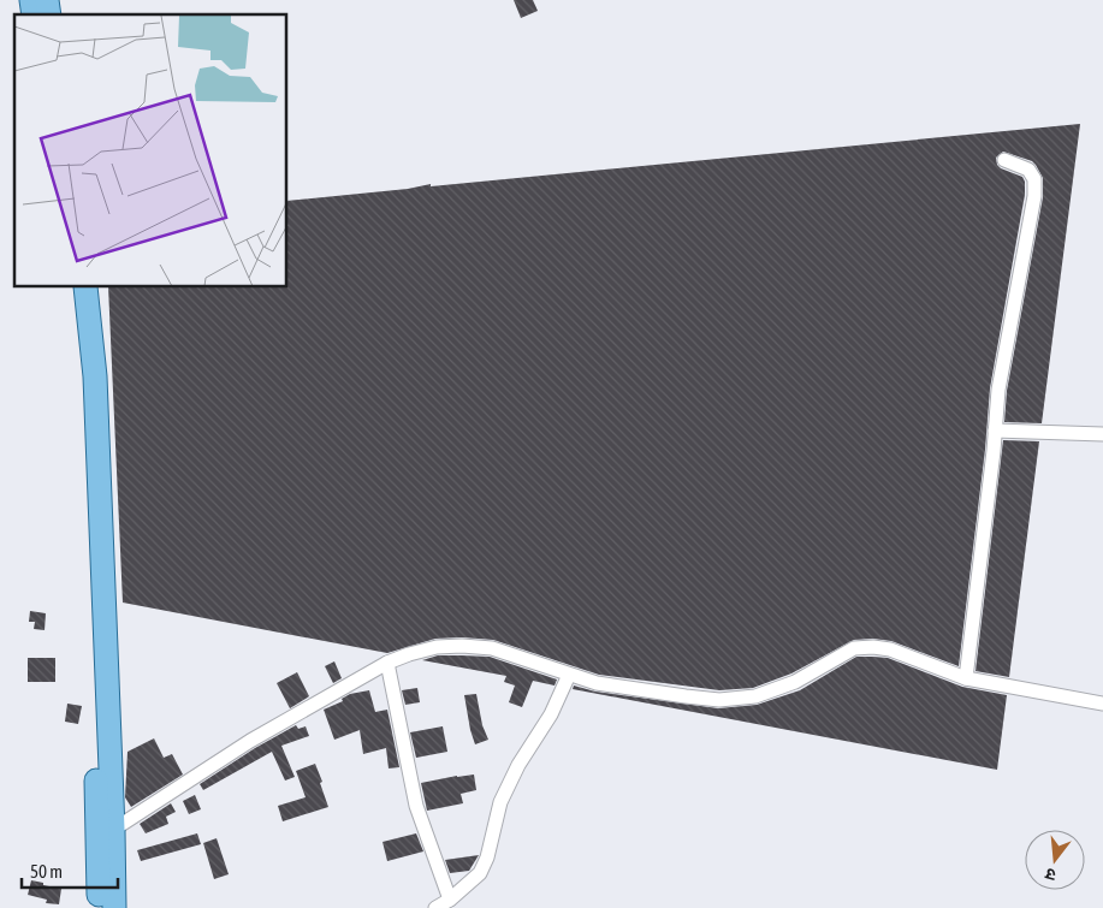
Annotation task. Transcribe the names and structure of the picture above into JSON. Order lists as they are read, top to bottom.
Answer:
{
  "scale_bar": "50 m",
  "north": "bottom"
}
